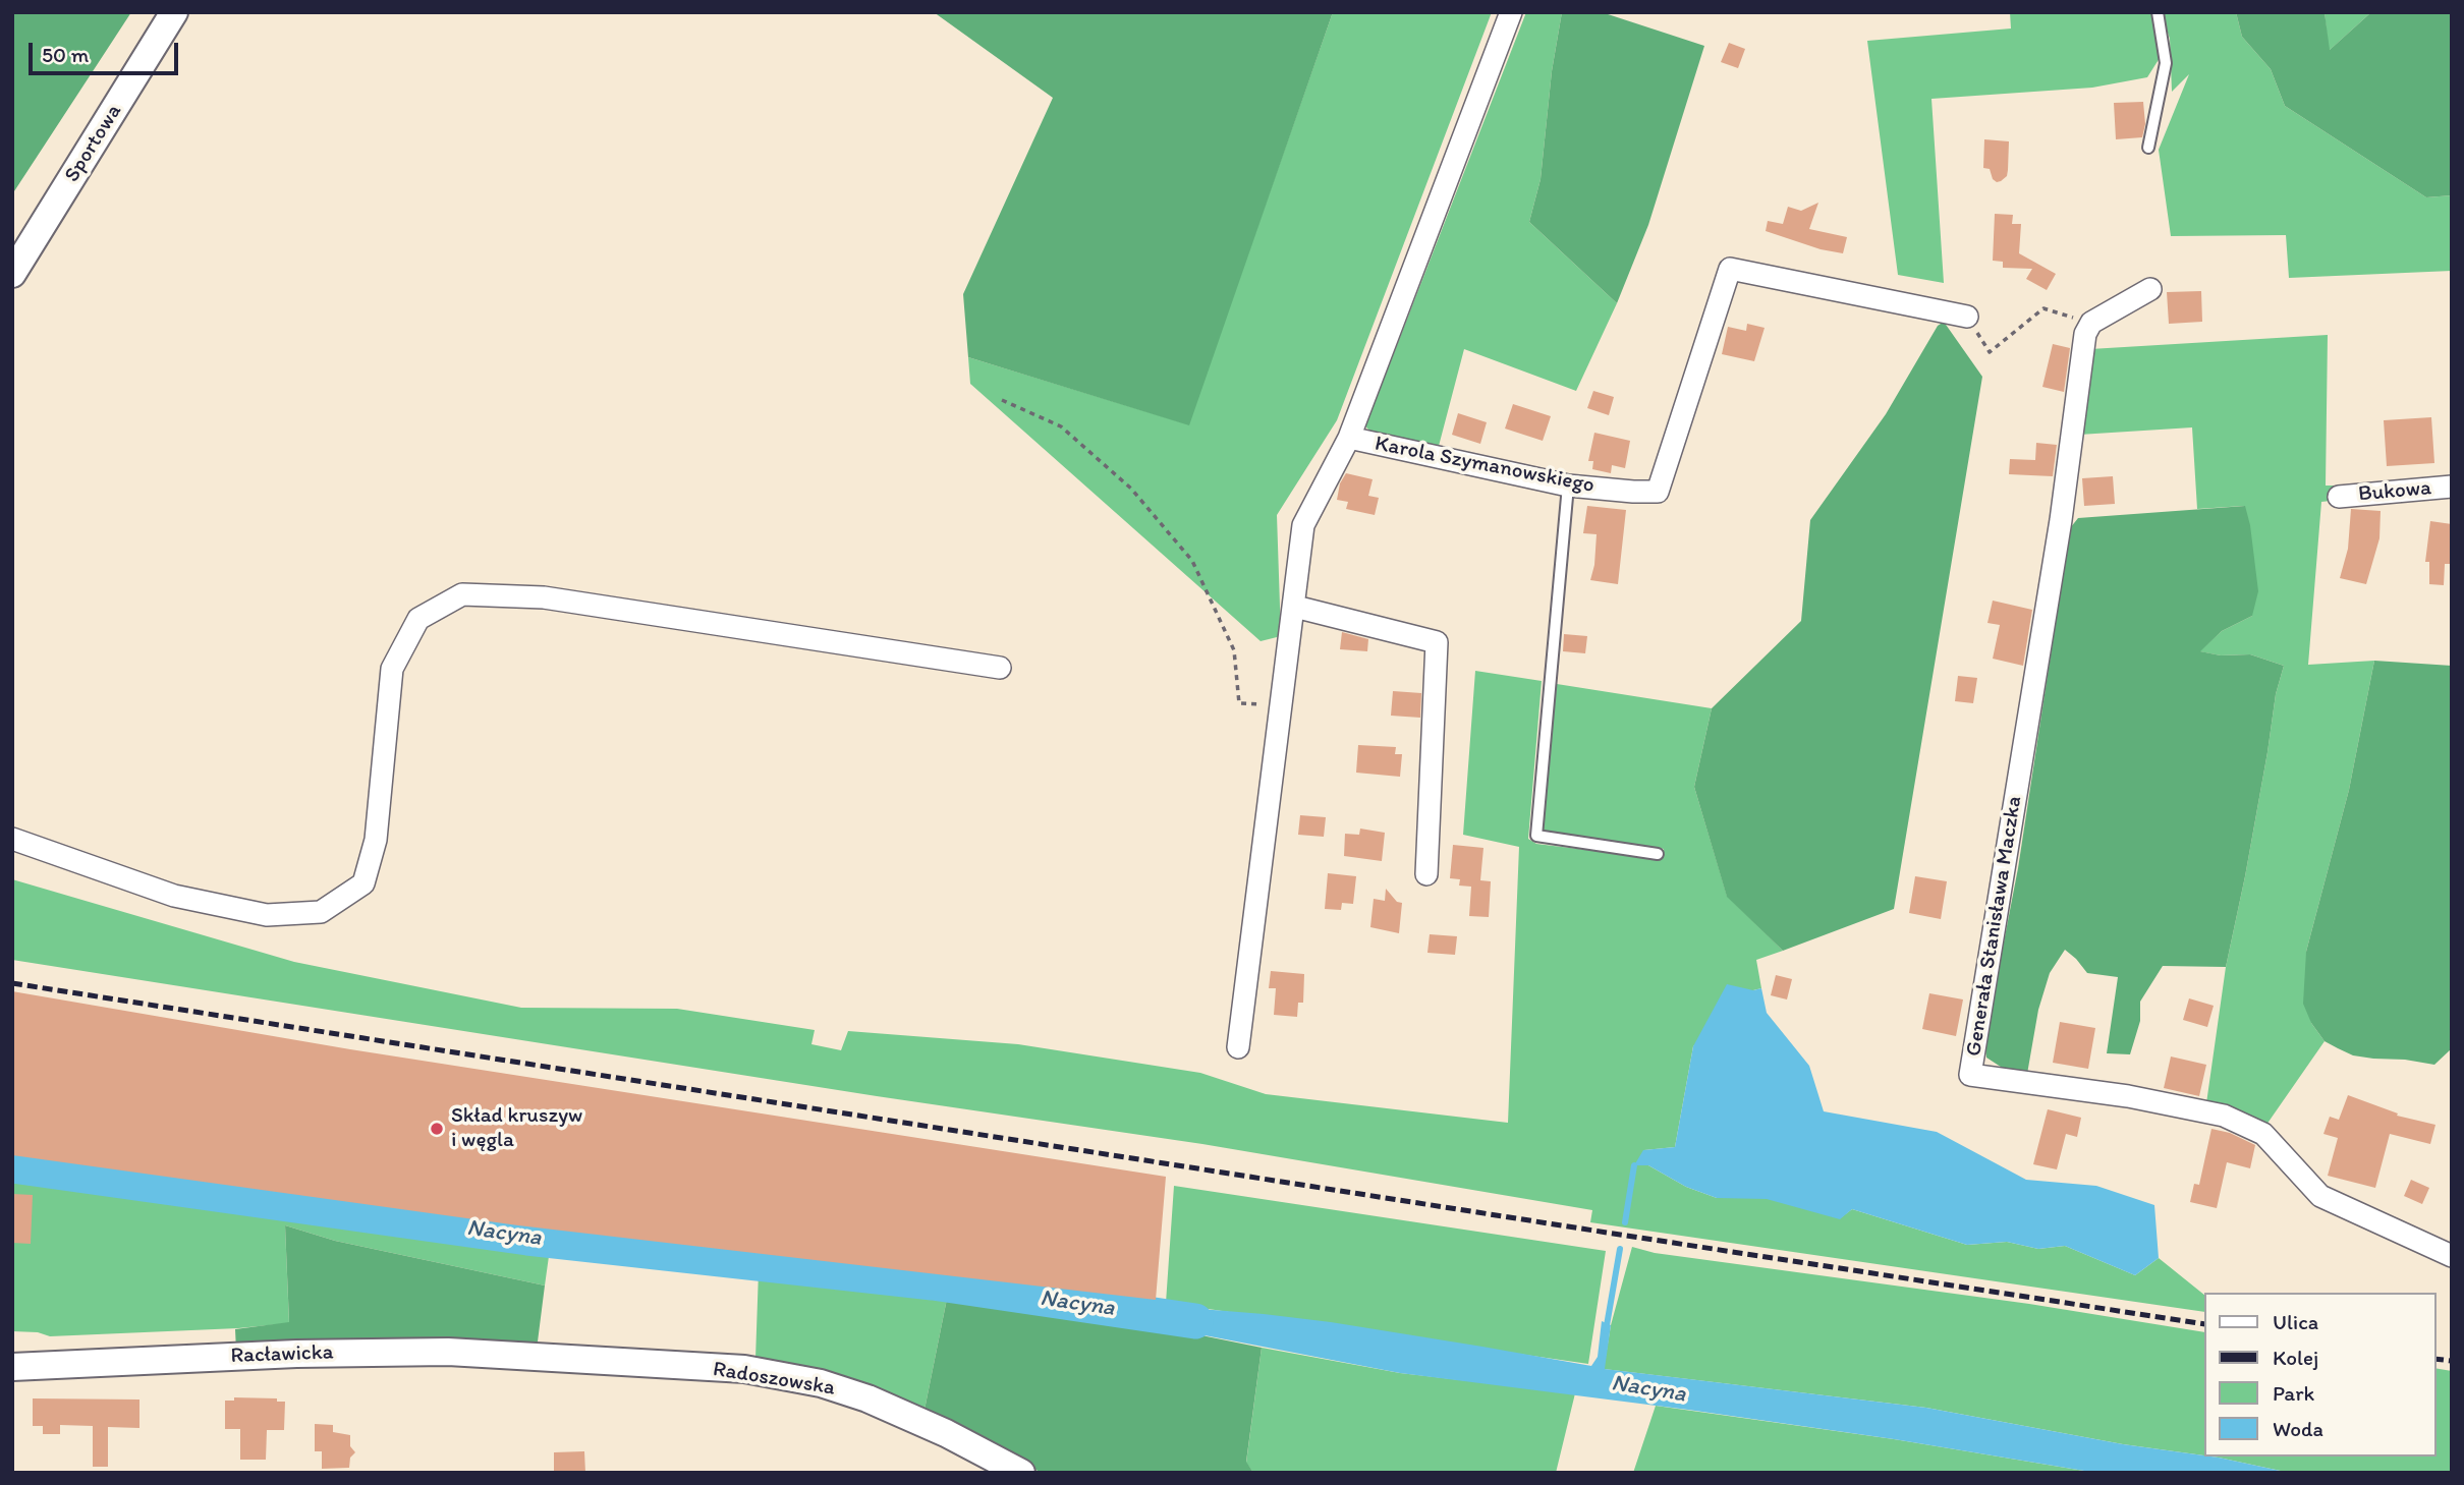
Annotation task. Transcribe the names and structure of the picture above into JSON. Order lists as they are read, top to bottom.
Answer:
{
  "streets": {
    "street": [
      "Sportowa",
      "Karola Szymanowskiego",
      "Bukowa",
      "Generała Stanisława Maczka",
      "Racławicka",
      "Radoszowska"
    ]
  },
  "crossings": [
    ["Racławicka", "Radoszowska"]
  ],
  "water": ["Nacyna"],
  "places": ["Skład kruszyw i węgla"],
  "legend": [
    "Ulica",
    "Kolej",
    "Park",
    "Woda"
  ],
  "scale_bar": "50 m"
}
